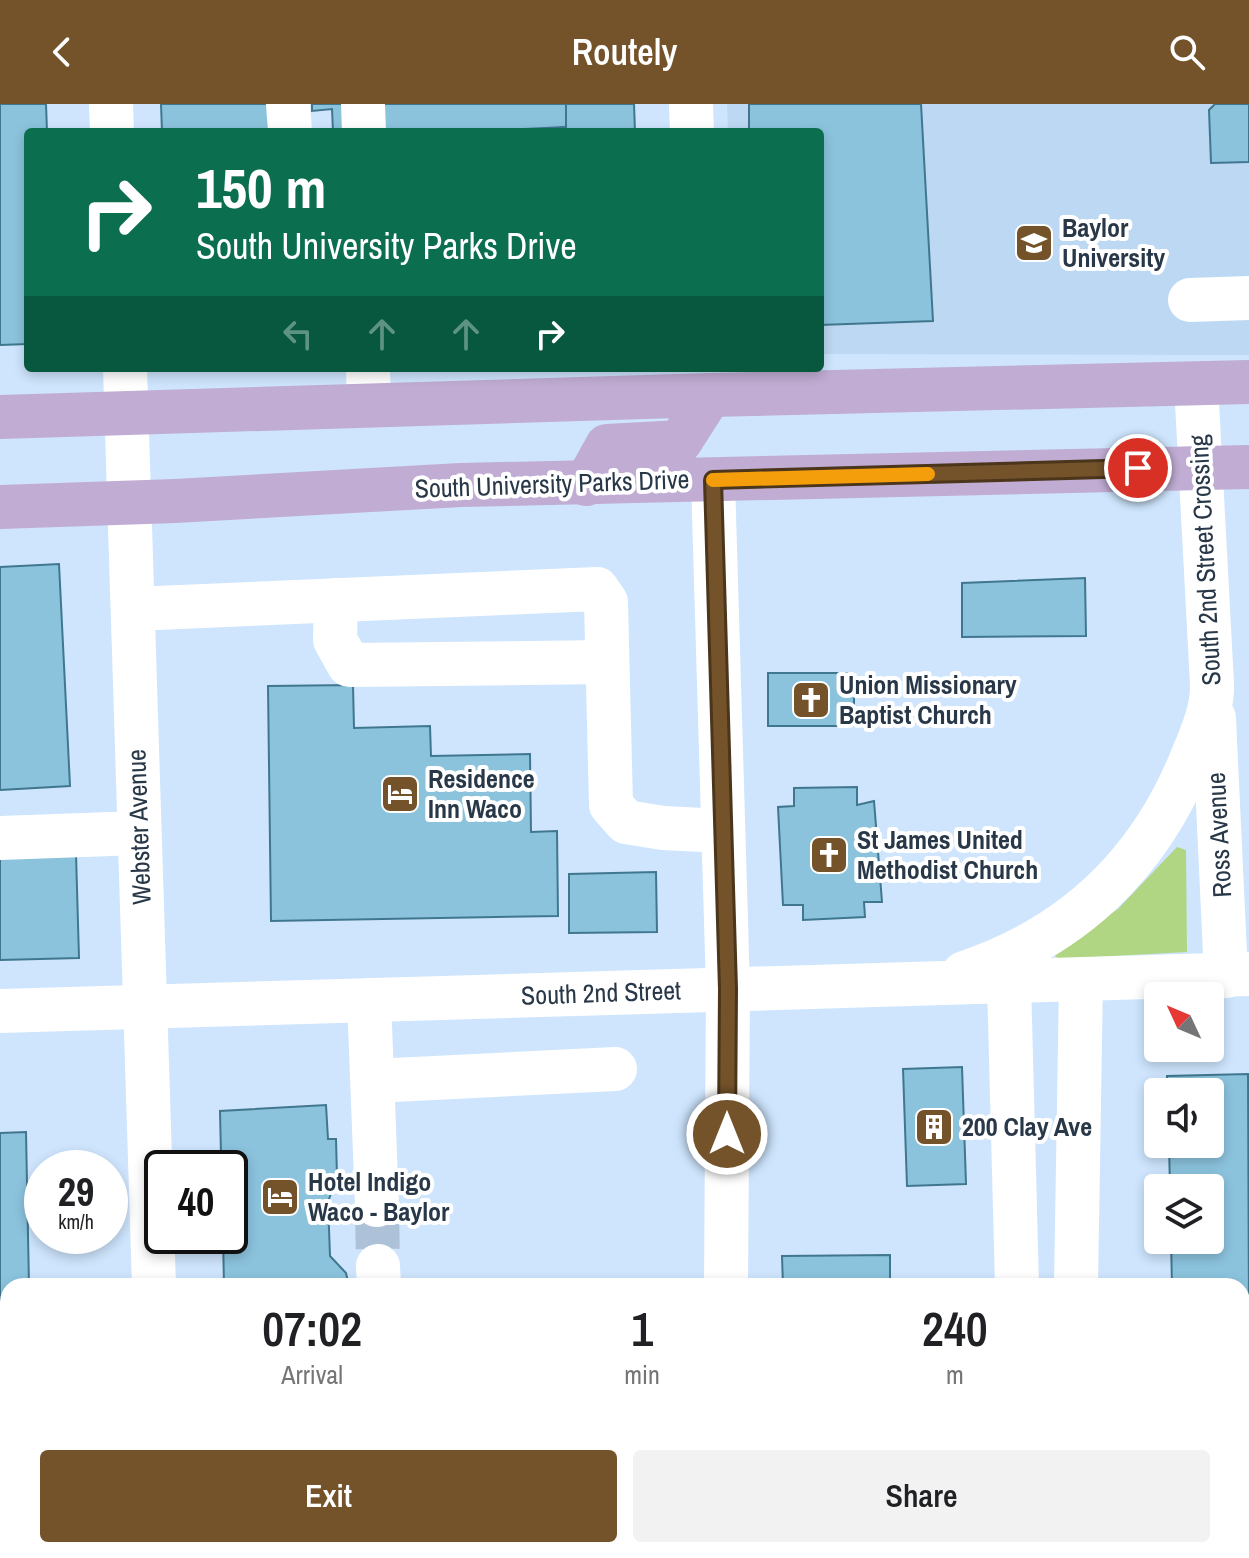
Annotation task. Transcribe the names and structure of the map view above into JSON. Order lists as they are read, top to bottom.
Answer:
{
  "streets": {
    "main road": ["South University Parks Drive"],
    "street": [
      "South 2nd Street Crossing",
      "Webster Avenue",
      "Ross Avenue",
      "South 2nd Street"
    ]
  },
  "crossings": [
    ["South University Parks Drive", "South 2nd Street Crossing"],
    ["South University Parks Drive", "Webster Avenue"],
    ["South 2nd Street Crossing", "Ross Avenue"],
    ["South 2nd Street Crossing", "South 2nd Street"],
    ["Webster Avenue", "South 2nd Street"],
    ["Ross Avenue", "South 2nd Street"]
  ],
  "places": {
    "school or university": ["Baylor University"],
    "church": ["Union Missionary Baptist Church", "St James United Methodist Church"],
    "hotel": ["Residence Inn Waco", "Hotel Indigo Waco - Baylor"],
    "building": ["200 Clay Ave"]
  },
  "north": "top left",
  "page": {
    "header": "Routely",
    "turn": ["150 m", "South University Parks Drive"],
    "speed": "29 km/h",
    "limit": "40",
    "eta": [
      "07:02",
      "Arrival",
      "1",
      "min",
      "240",
      "m"
    ],
    "buttons": ["Exit", "Share"]
  }
}
